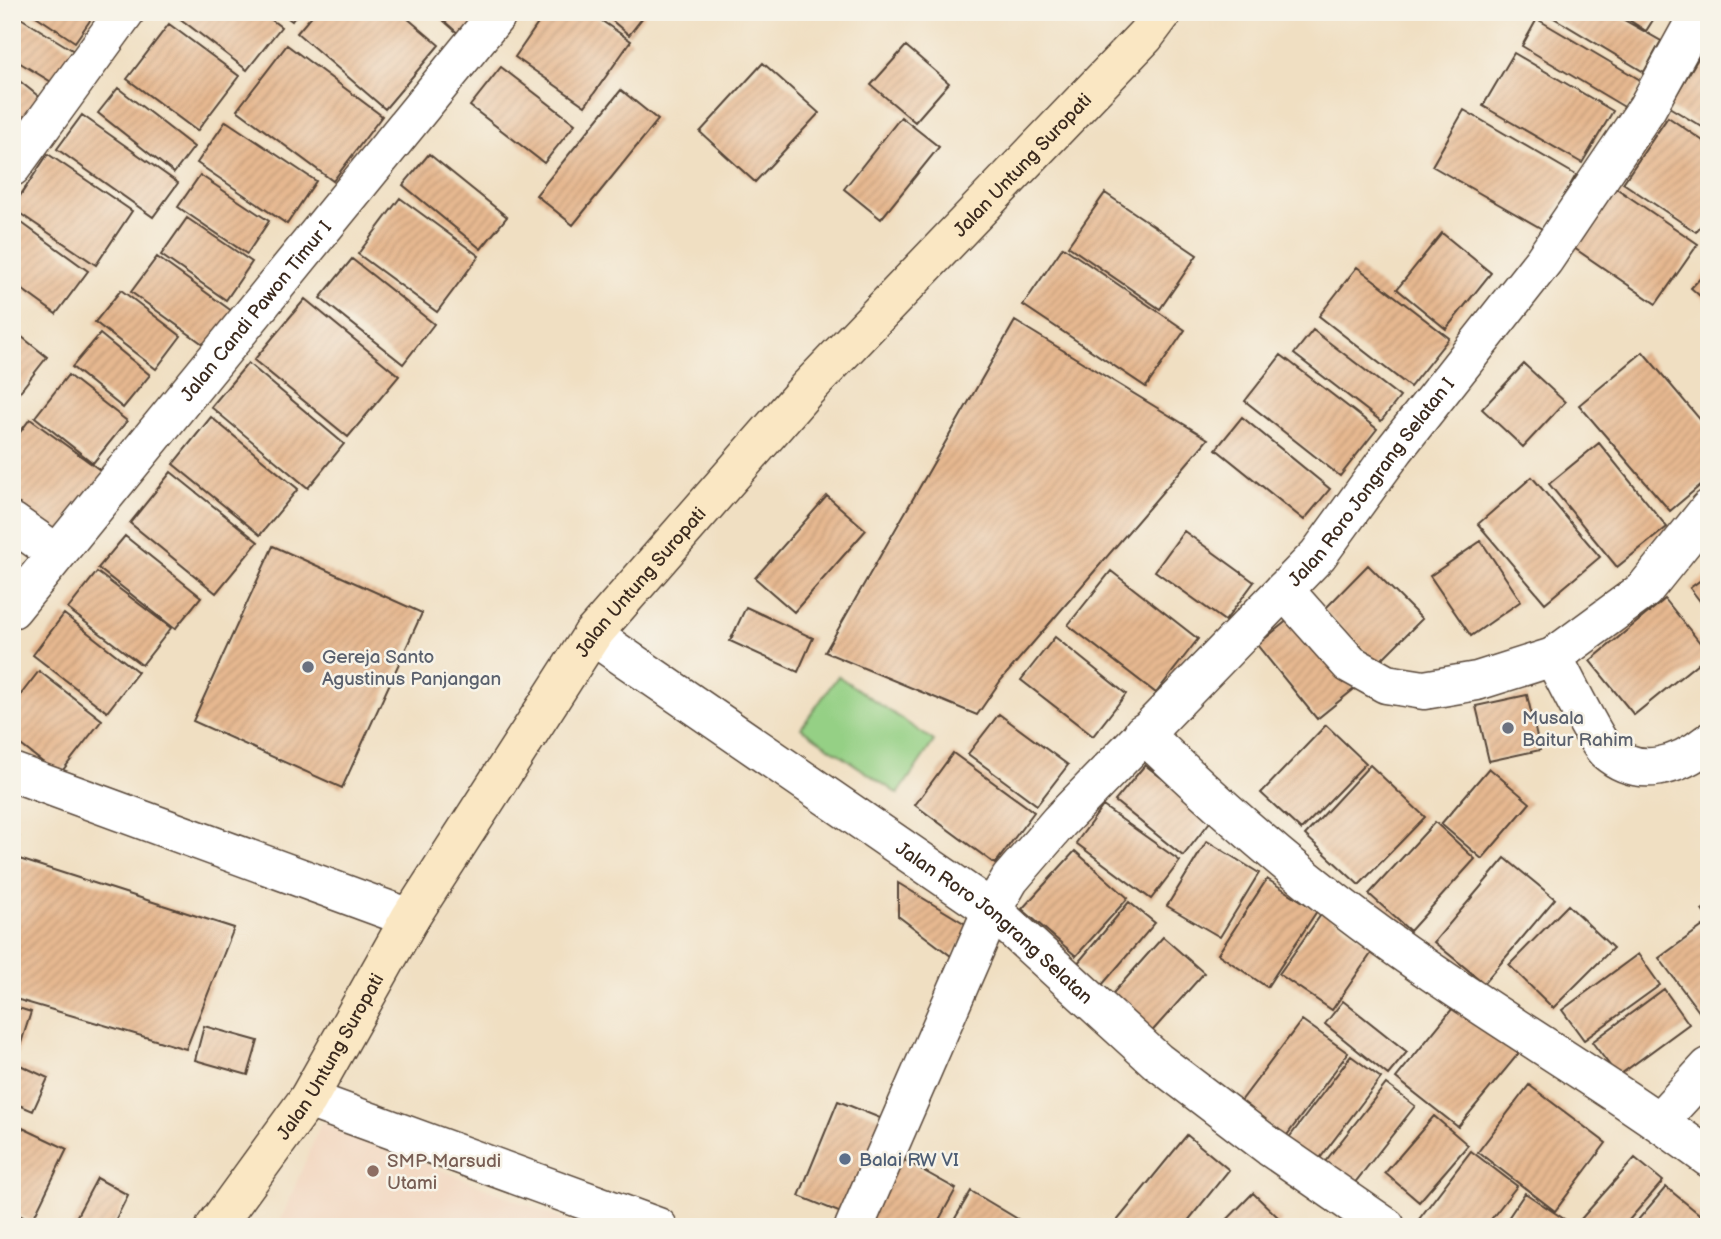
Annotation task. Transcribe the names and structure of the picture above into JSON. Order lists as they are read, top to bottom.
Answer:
{
  "streets": {
    "main road": ["Jalan Untung Suropati"],
    "street": ["Jalan Candi Pawon Timur I", "Jalan Roro Jongrang Selatan I", "Jalan Roro Jongrang Selatan"]
  },
  "crossings": [
    ["Jalan Untung Suropati", "Jalan Roro Jongrang Selatan"],
    ["Jalan Roro Jongrang Selatan I", "Jalan Roro Jongrang Selatan"]
  ],
  "places": [
    "Gereja Santo Agustinus Panjangan",
    "Musala Baitur Rahim",
    "Balai RW VI",
    "SMP Marsudi Utami"
  ]
}
